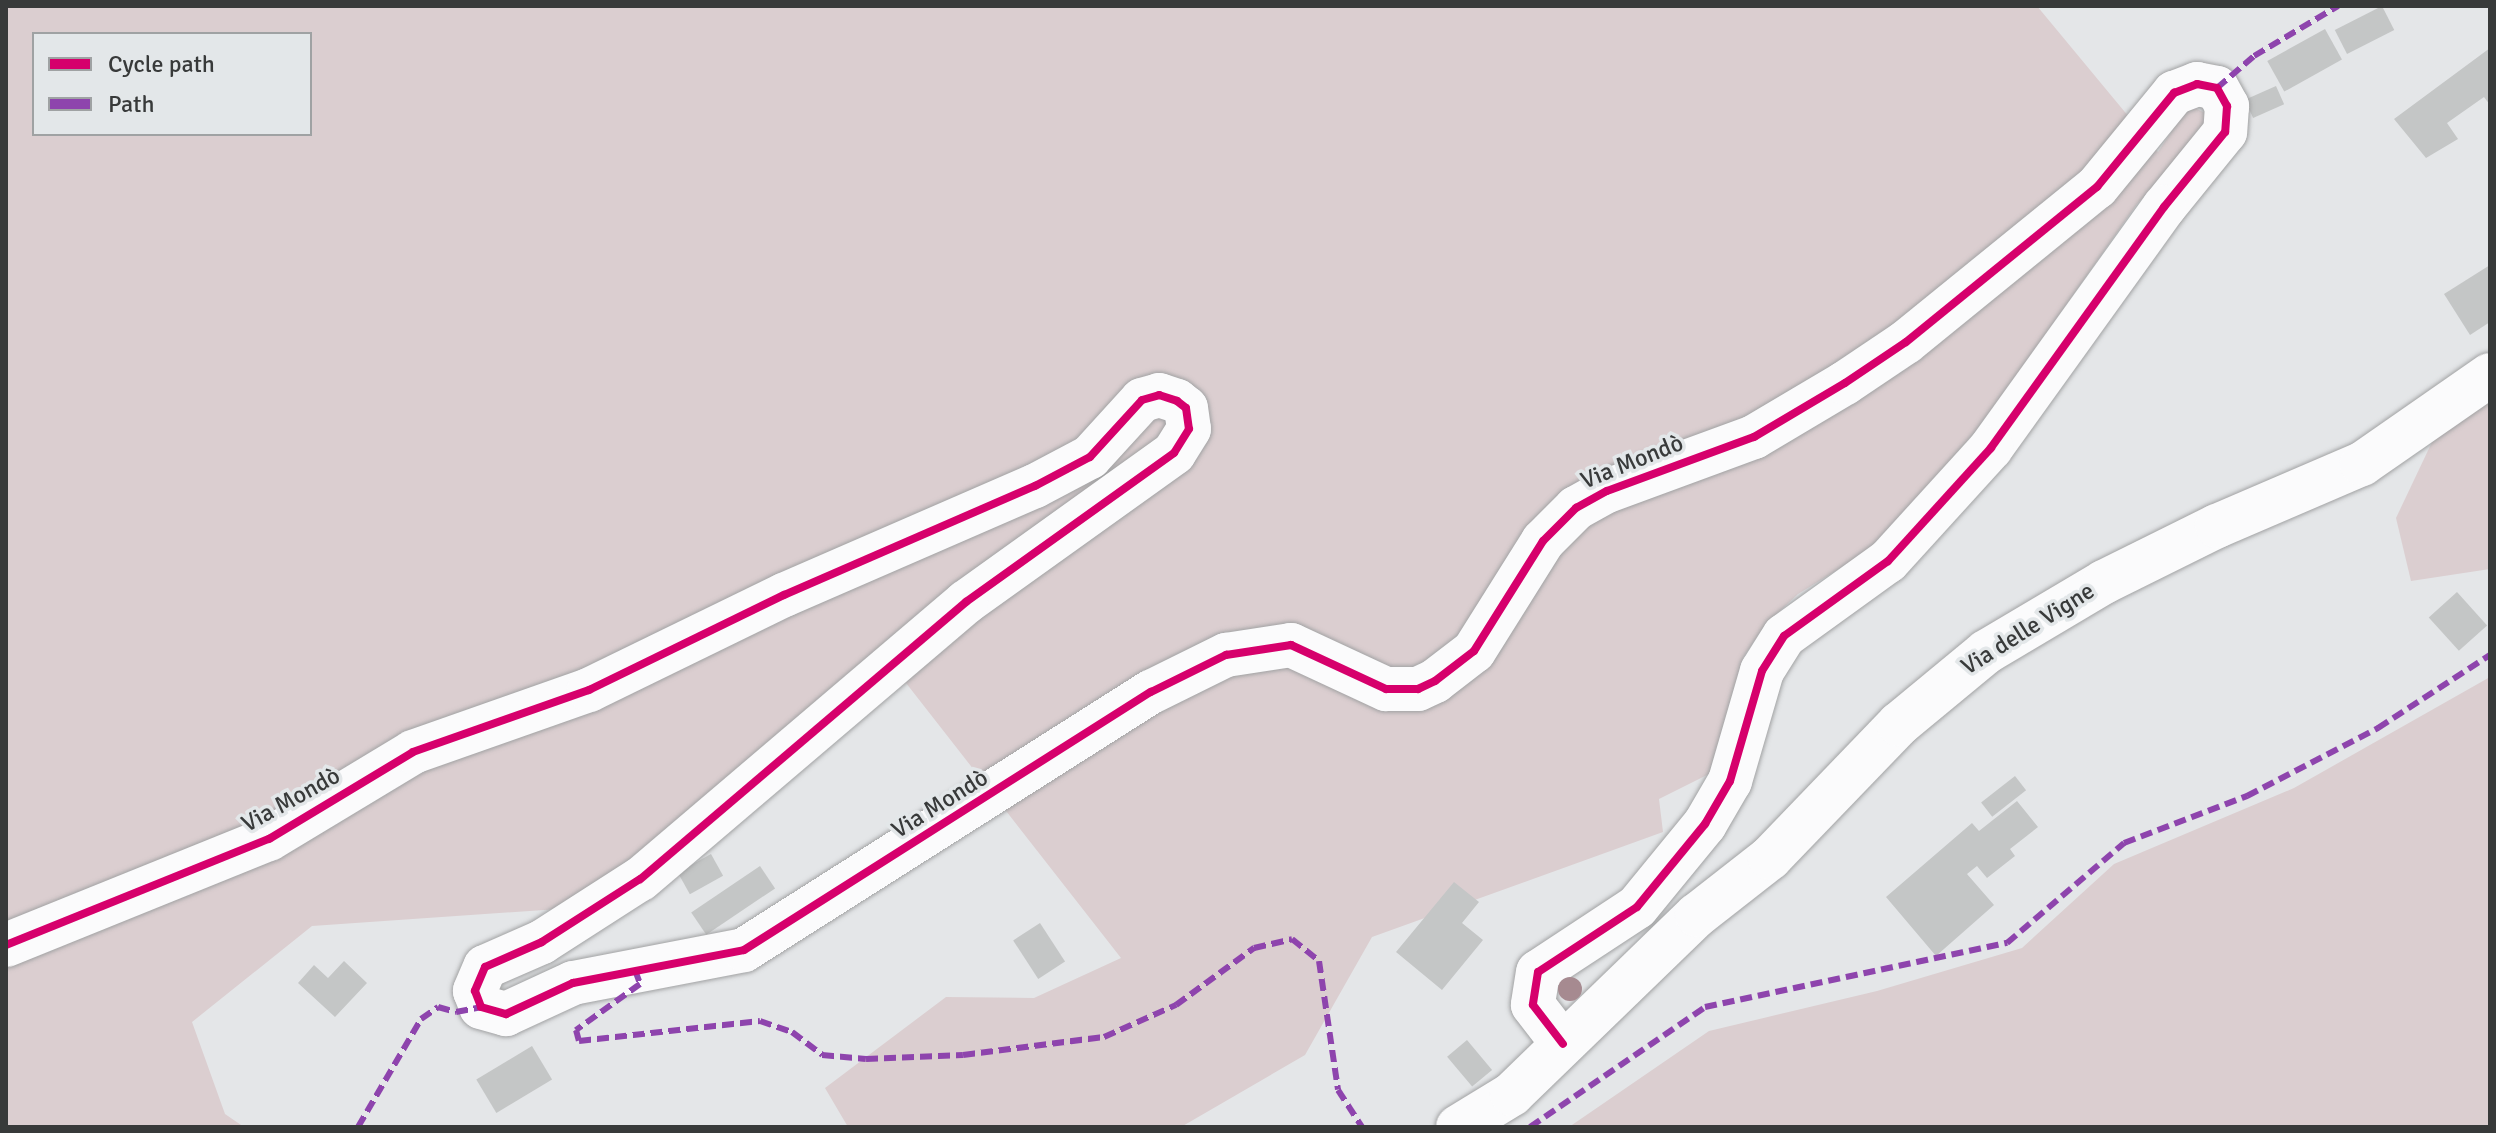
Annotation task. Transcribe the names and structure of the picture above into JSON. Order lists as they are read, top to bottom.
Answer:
{
  "streets": {
    "street": ["Via Mondò", "Via delle Vigne"]
  },
  "crossings": [
    ["Via Mondò", "Via delle Vigne"]
  ],
  "legend": ["Cycle path", "Path"]
}
